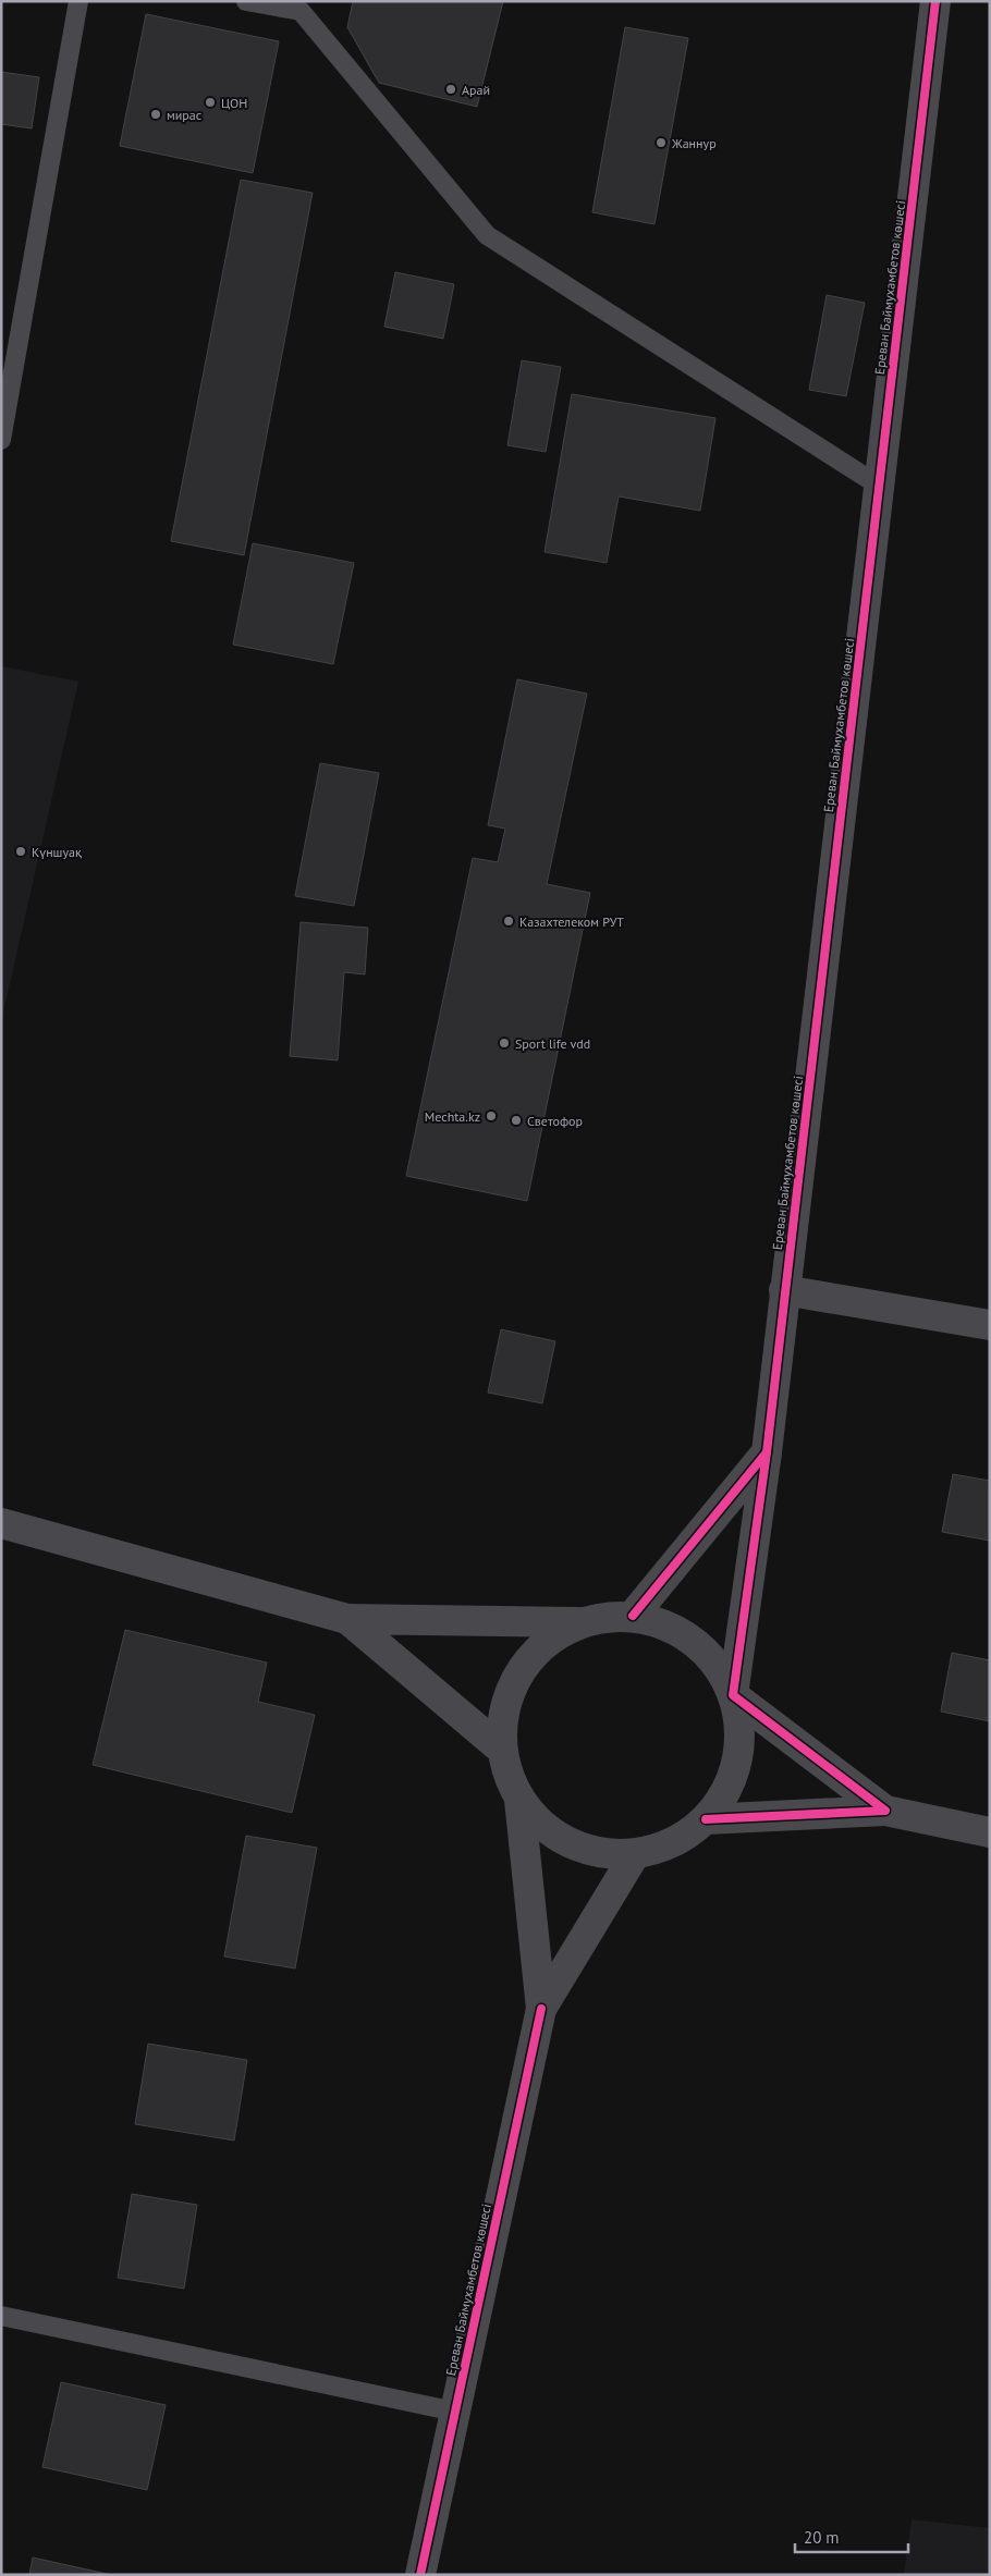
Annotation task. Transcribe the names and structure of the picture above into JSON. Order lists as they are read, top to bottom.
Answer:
{
  "streets": {
    "street": ["Ереван Баймухамбетов көшесі"]
  },
  "places": [
    "Арай",
    "ЦОН",
    "мирас",
    "Жаннур",
    "Күншуақ",
    "Казахтелеком РУТ",
    "Sport life vdd",
    "Mechta.kz",
    "Светофор"
  ],
  "scale_bar": "20 m"
}
